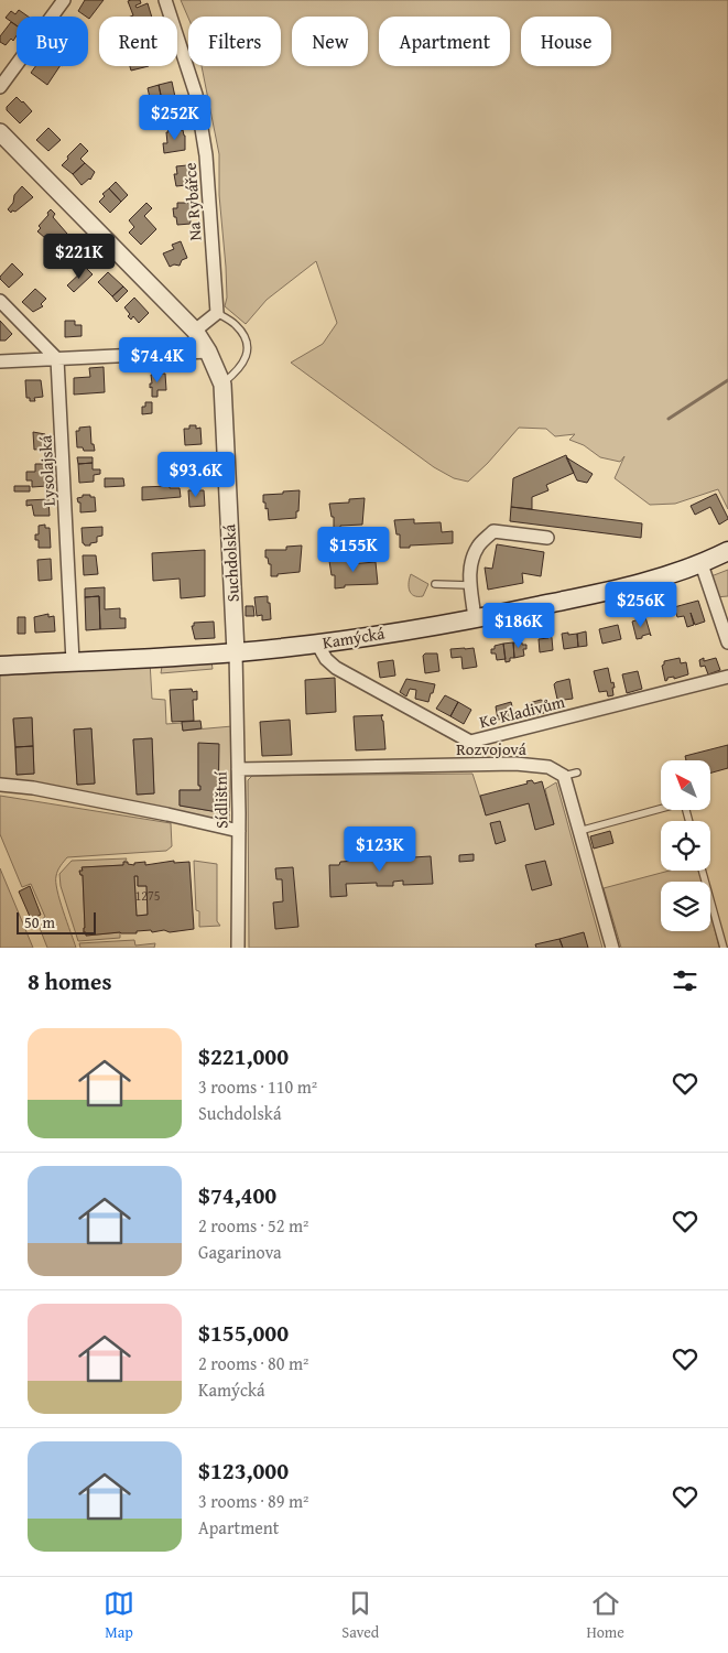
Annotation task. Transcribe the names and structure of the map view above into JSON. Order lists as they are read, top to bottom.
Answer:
{
  "streets": {
    "main road": ["Kamýcká"],
    "street": [
      "Na Rybářce",
      "Lysolajská",
      "Suchdolská",
      "Ke Kladivům",
      "Rozvojová",
      "Sídlištní"
    ]
  },
  "crossings": [
    ["Lysolajská", "Kamýcká"],
    ["Suchdolská", "Kamýcká"],
    ["Suchdolská", "Sídlištní"],
    ["Kamýcká", "Ke Kladivům"],
    ["Kamýcká", "Sídlištní"],
    ["Rozvojová", "Sídlištní"]
  ],
  "house_numbers": ["1275"],
  "scale_bar": "50 m",
  "north": "top left",
  "page": {
    "chip": [
      "Buy",
      "Rent",
      "Filters",
      "New",
      "Apartment",
      "House"
    ],
    "price": [
      "$252K",
      "$221K",
      "$74.4K",
      "$93.6K",
      "$155K",
      "$256K",
      "$186K",
      "$123K"
    ],
    "scale": "50 m",
    "heading": "8 homes",
    "list": [
      {
        "name": "$221,000",
        "note": "3 rooms · 110 m² · Suchdolská"
      },
      {
        "name": "$74,400",
        "note": "2 rooms · 52 m² · Gagarinova"
      },
      {
        "name": "$155,000",
        "note": "2 rooms · 80 m² · Kamýcká"
      },
      {
        "name": "$123,000",
        "note": "3 rooms · 89 m² · Apartment"
      }
    ],
    "tabs": ["Map", "Saved", "Home"]
  }
}
